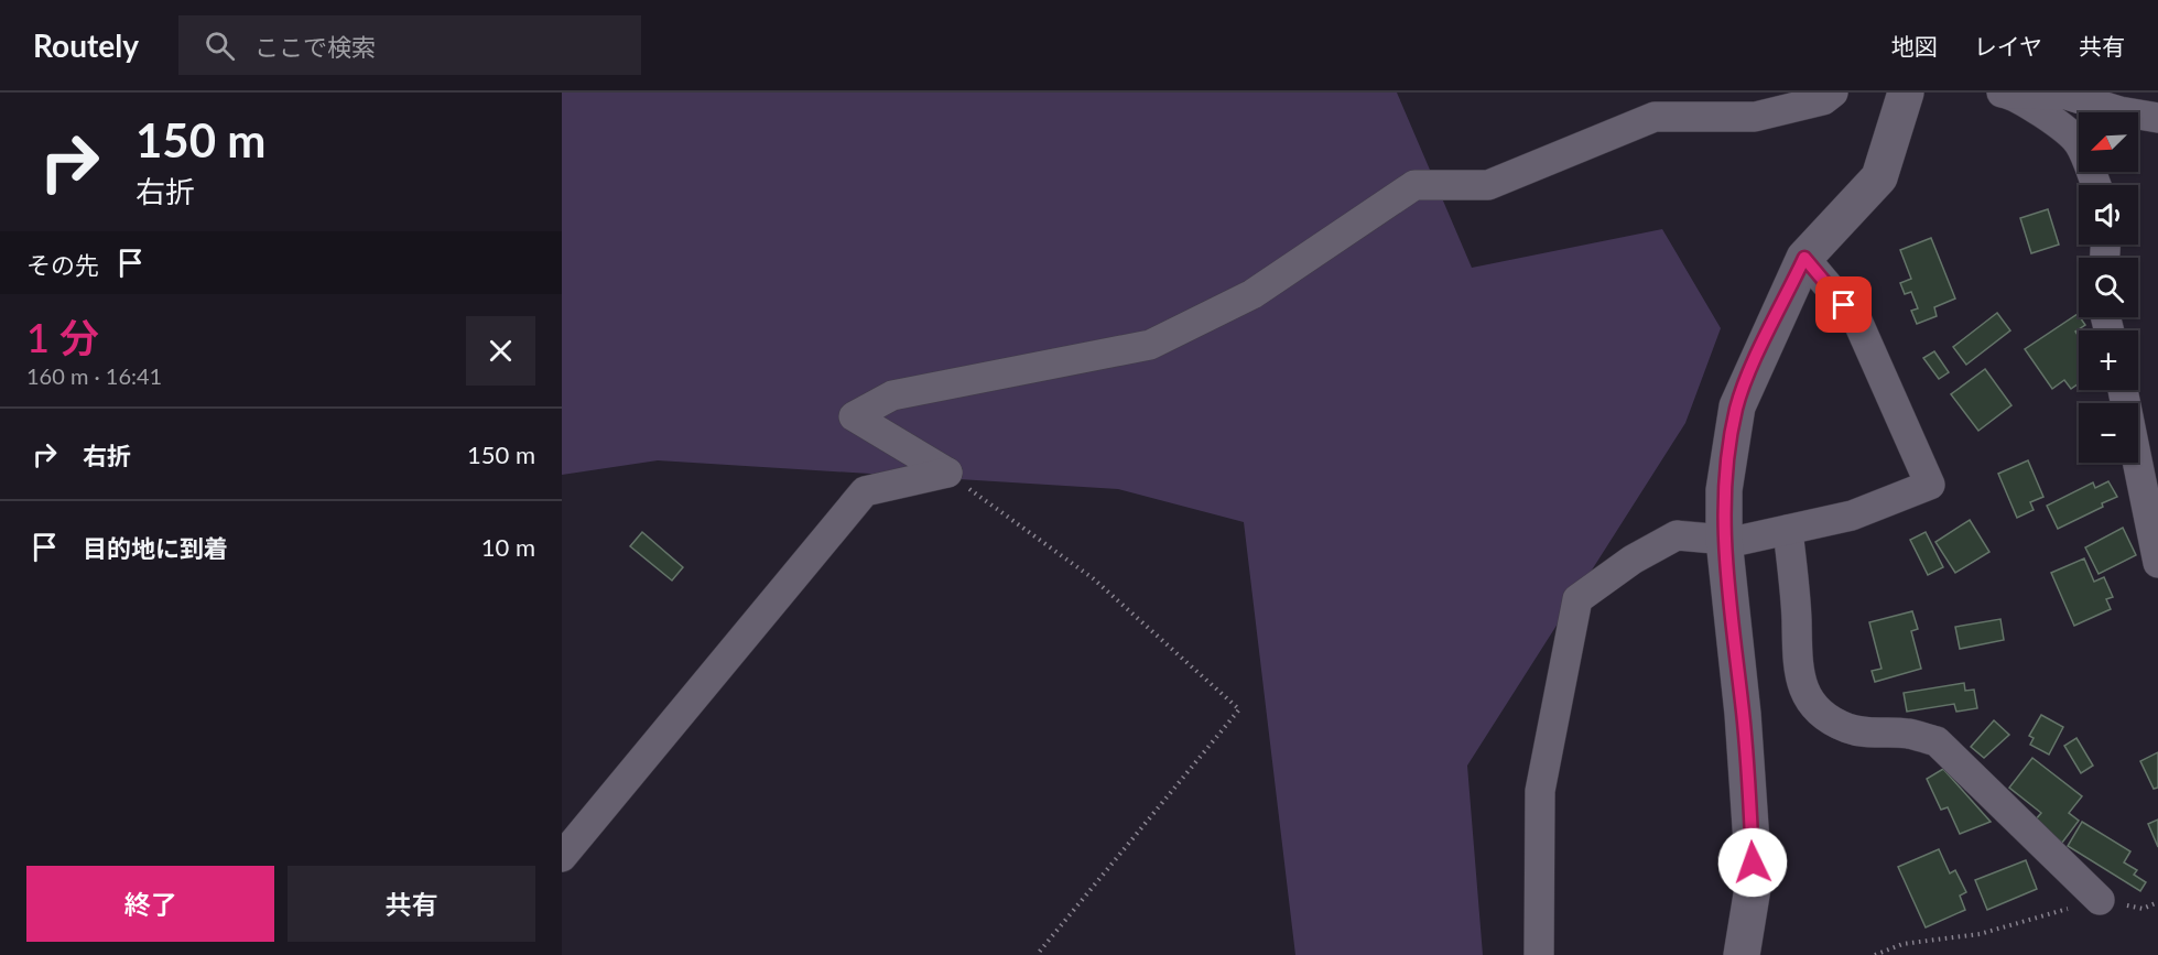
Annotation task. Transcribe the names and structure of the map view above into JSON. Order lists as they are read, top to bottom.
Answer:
{
  "north": "bottom left",
  "page": {
    "header": "Routely",
    "search": "ここで検索",
    "nav": ["地図", "レイヤ", "共有"],
    "turn": ["150 m", "右折"],
    "map_buttons": ["+", "−"],
    "then": "その先",
    "heading": ["1 分", "160 m · 16:41"],
    "list": [
      {
        "name": "右折",
        "value": "150 m"
      },
      {
        "name": "目的地に到着",
        "value": "10 m"
      }
    ],
    "buttons": ["終了", "共有"]
  }
}
